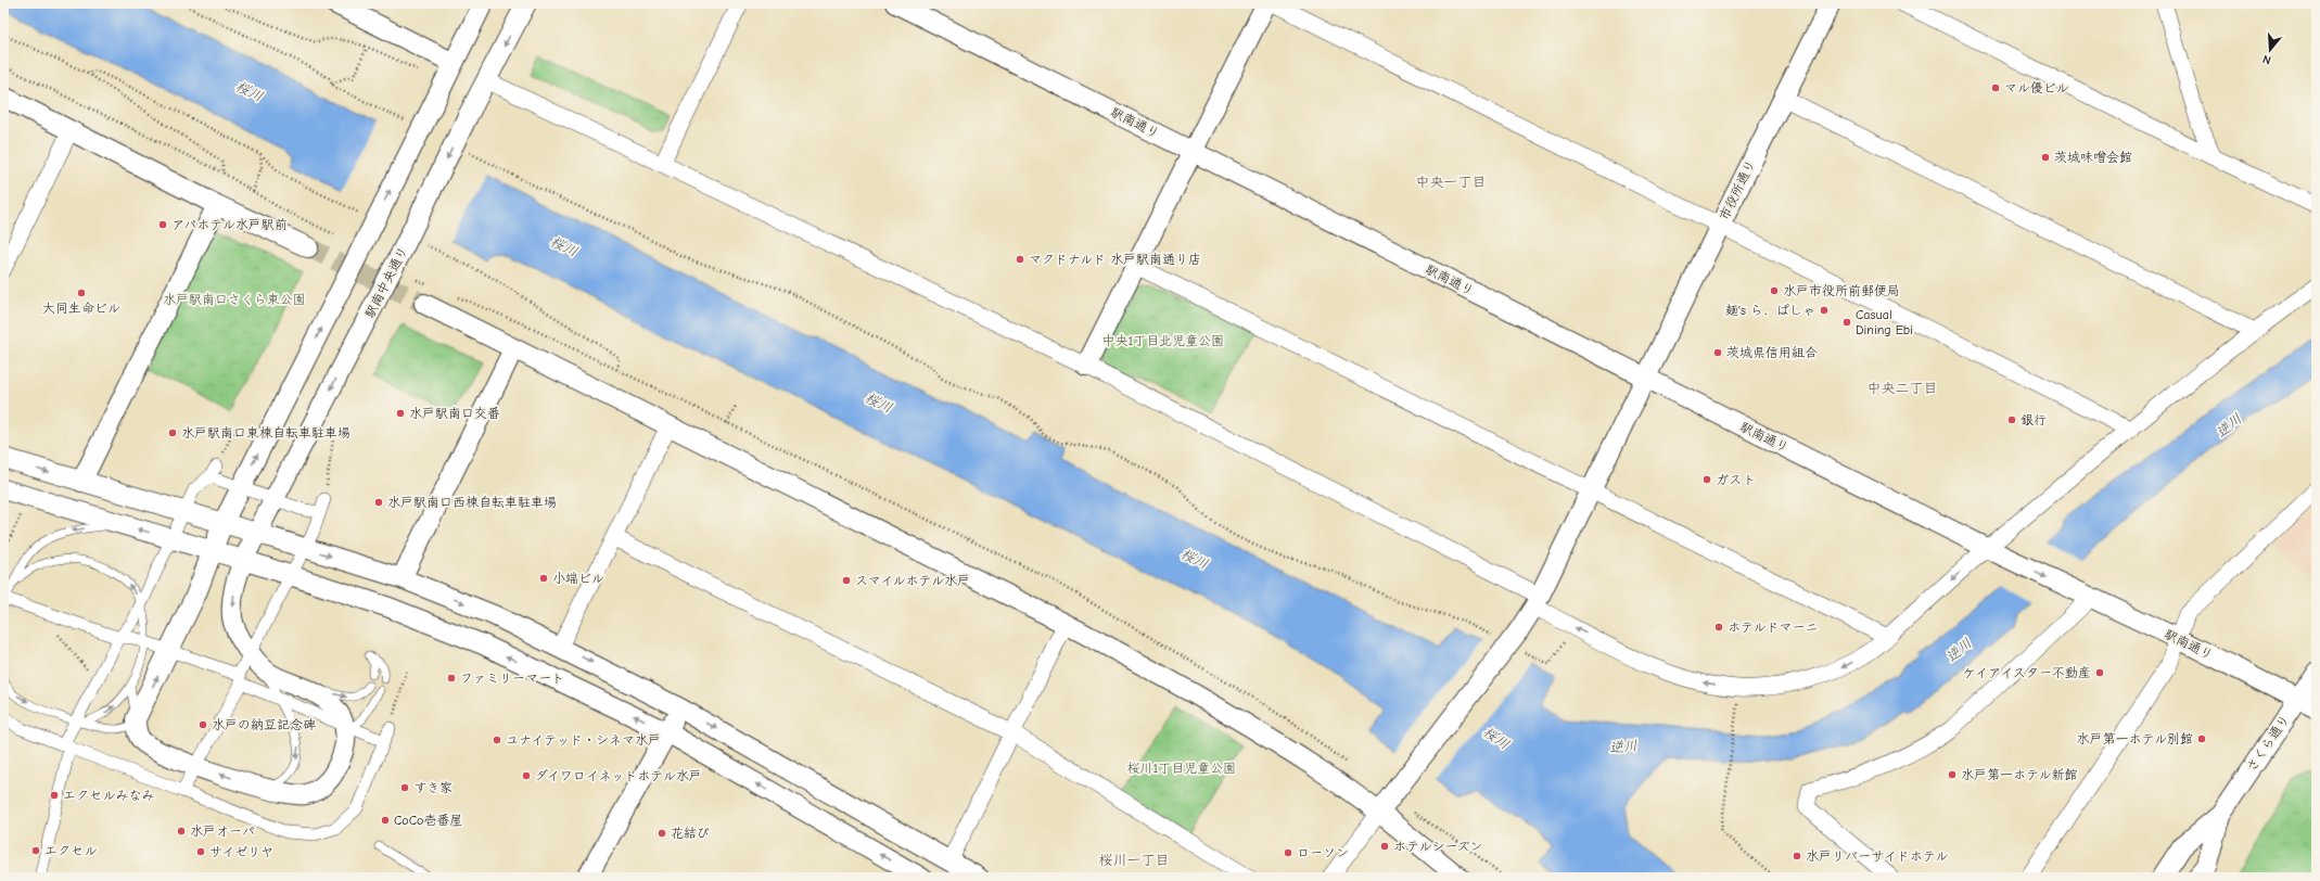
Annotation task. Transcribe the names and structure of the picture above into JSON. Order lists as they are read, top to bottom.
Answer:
{
  "streets": {
    "street": [
      "駅南通り",
      "市役所通り",
      "駅南中央通り",
      "さくら通り"
    ]
  },
  "crossings": [
    ["駅南通り", "市役所通り"],
    ["駅南通り", "さくら通り"]
  ],
  "districts": ["中央一丁目", "中央二丁目", "桜川一丁目"],
  "water": ["桜川", "逆川"],
  "parks": ["水戸駅南口さくら東公園", "中央1丁目北児童公園", "桜川1丁目児童公園"],
  "places": [
    "マル優ビル",
    "茨城味噌会館",
    "アパホテル水戸駅前",
    "マクドナルド 水戸駅南通り店",
    "水戸市役所前郵便局",
    "大同生命ビル",
    "麺's ら．ぱしゃ",
    "Casual Dining Ebi",
    "茨城県信用組合",
    "水戸駅南口交番",
    "銀行",
    "水戸駅南口東棟自転車駐車場",
    "ガスト",
    "水戸駅南口西棟自転車駐車場",
    "小端ビル",
    "スマイルホテル水戸",
    "ホテルドマーニ",
    "ケイアイスター不動産",
    "ファミリーマート",
    "水戸の納豆記念碑",
    "水戸第一ホテル別館",
    "ユナイテッド・シネマ水戸",
    "水戸第一ホテル新館",
    "ダイワロイネットホテル水戸",
    "すき家",
    "エクセルみなみ",
    "CoCo壱番屋",
    "水戸オーパ",
    "花結び",
    "ホテルシーズン",
    "エクセル",
    "サイゼリヤ",
    "ローソン",
    "水戸リバーサイドホテル"
  ],
  "north": "bottom"
}
